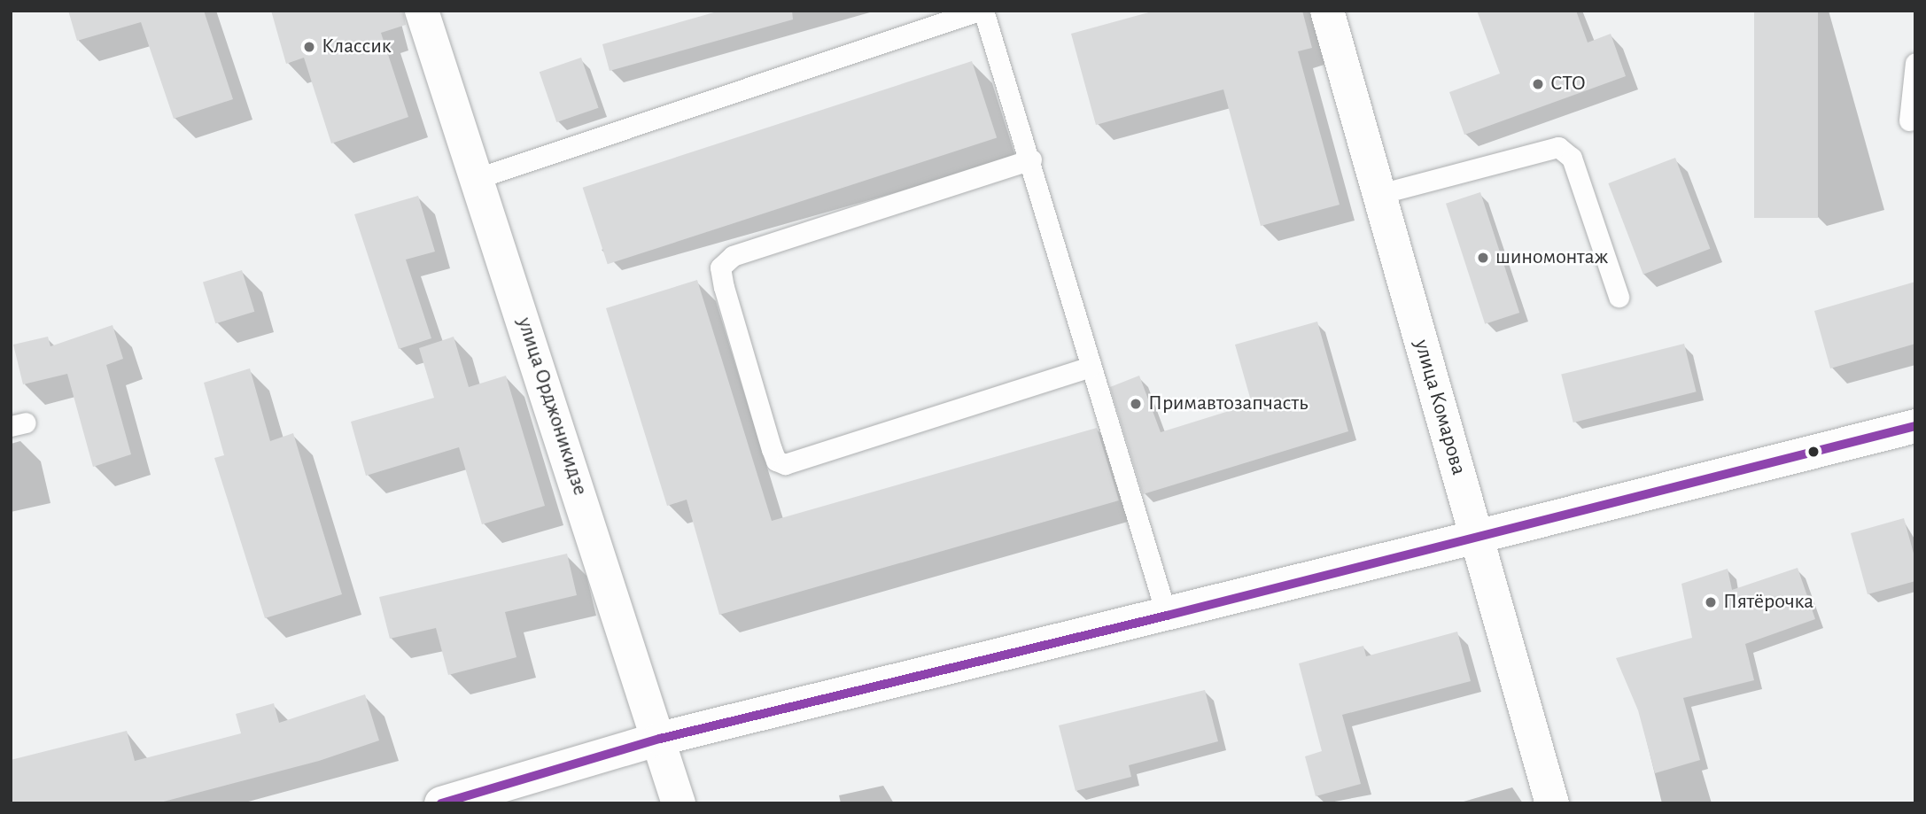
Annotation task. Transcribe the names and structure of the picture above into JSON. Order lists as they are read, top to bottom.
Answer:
{
  "streets": {
    "main road": ["улица Орджоникидзе", "улица Комарова"]
  },
  "places": [
    "Классик",
    "СТО",
    "шиномонтаж",
    "Примавтозапчасть",
    "Пятёрочка"
  ]
}
